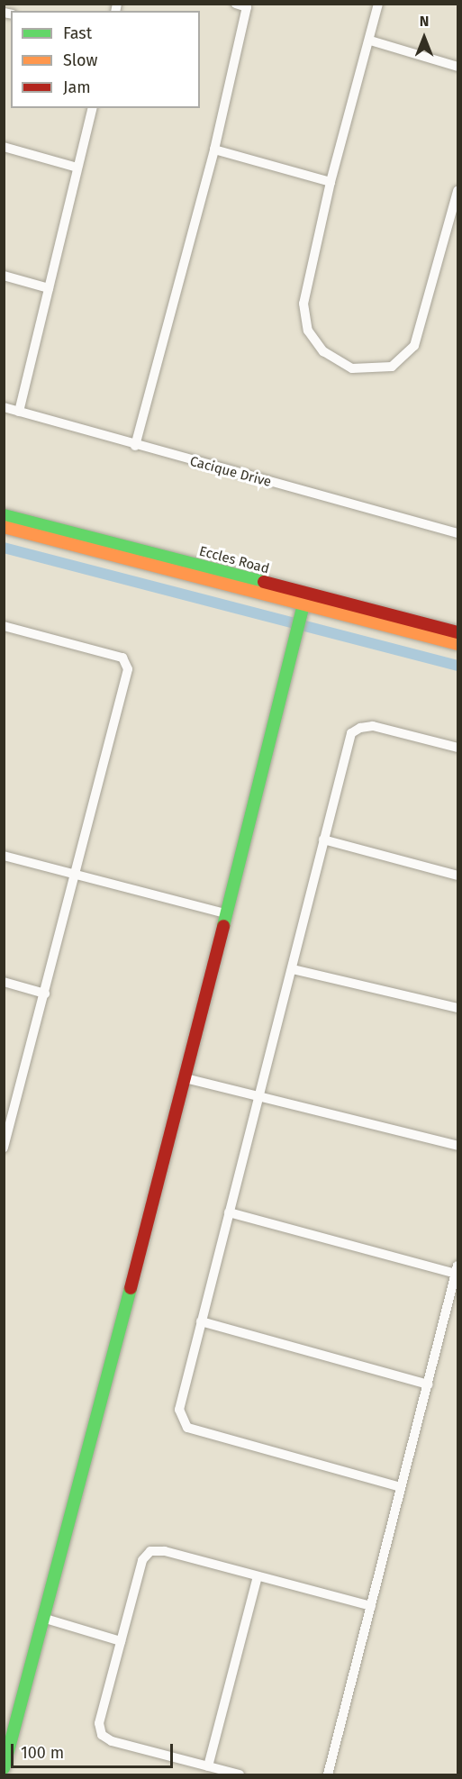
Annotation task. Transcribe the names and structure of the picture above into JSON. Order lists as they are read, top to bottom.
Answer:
{
  "streets": {
    "street": ["Cacique Drive", "Eccles Road"]
  },
  "legend": ["Fast", "Slow", "Jam"],
  "scale_bar": "100 m",
  "north": "top"
}
